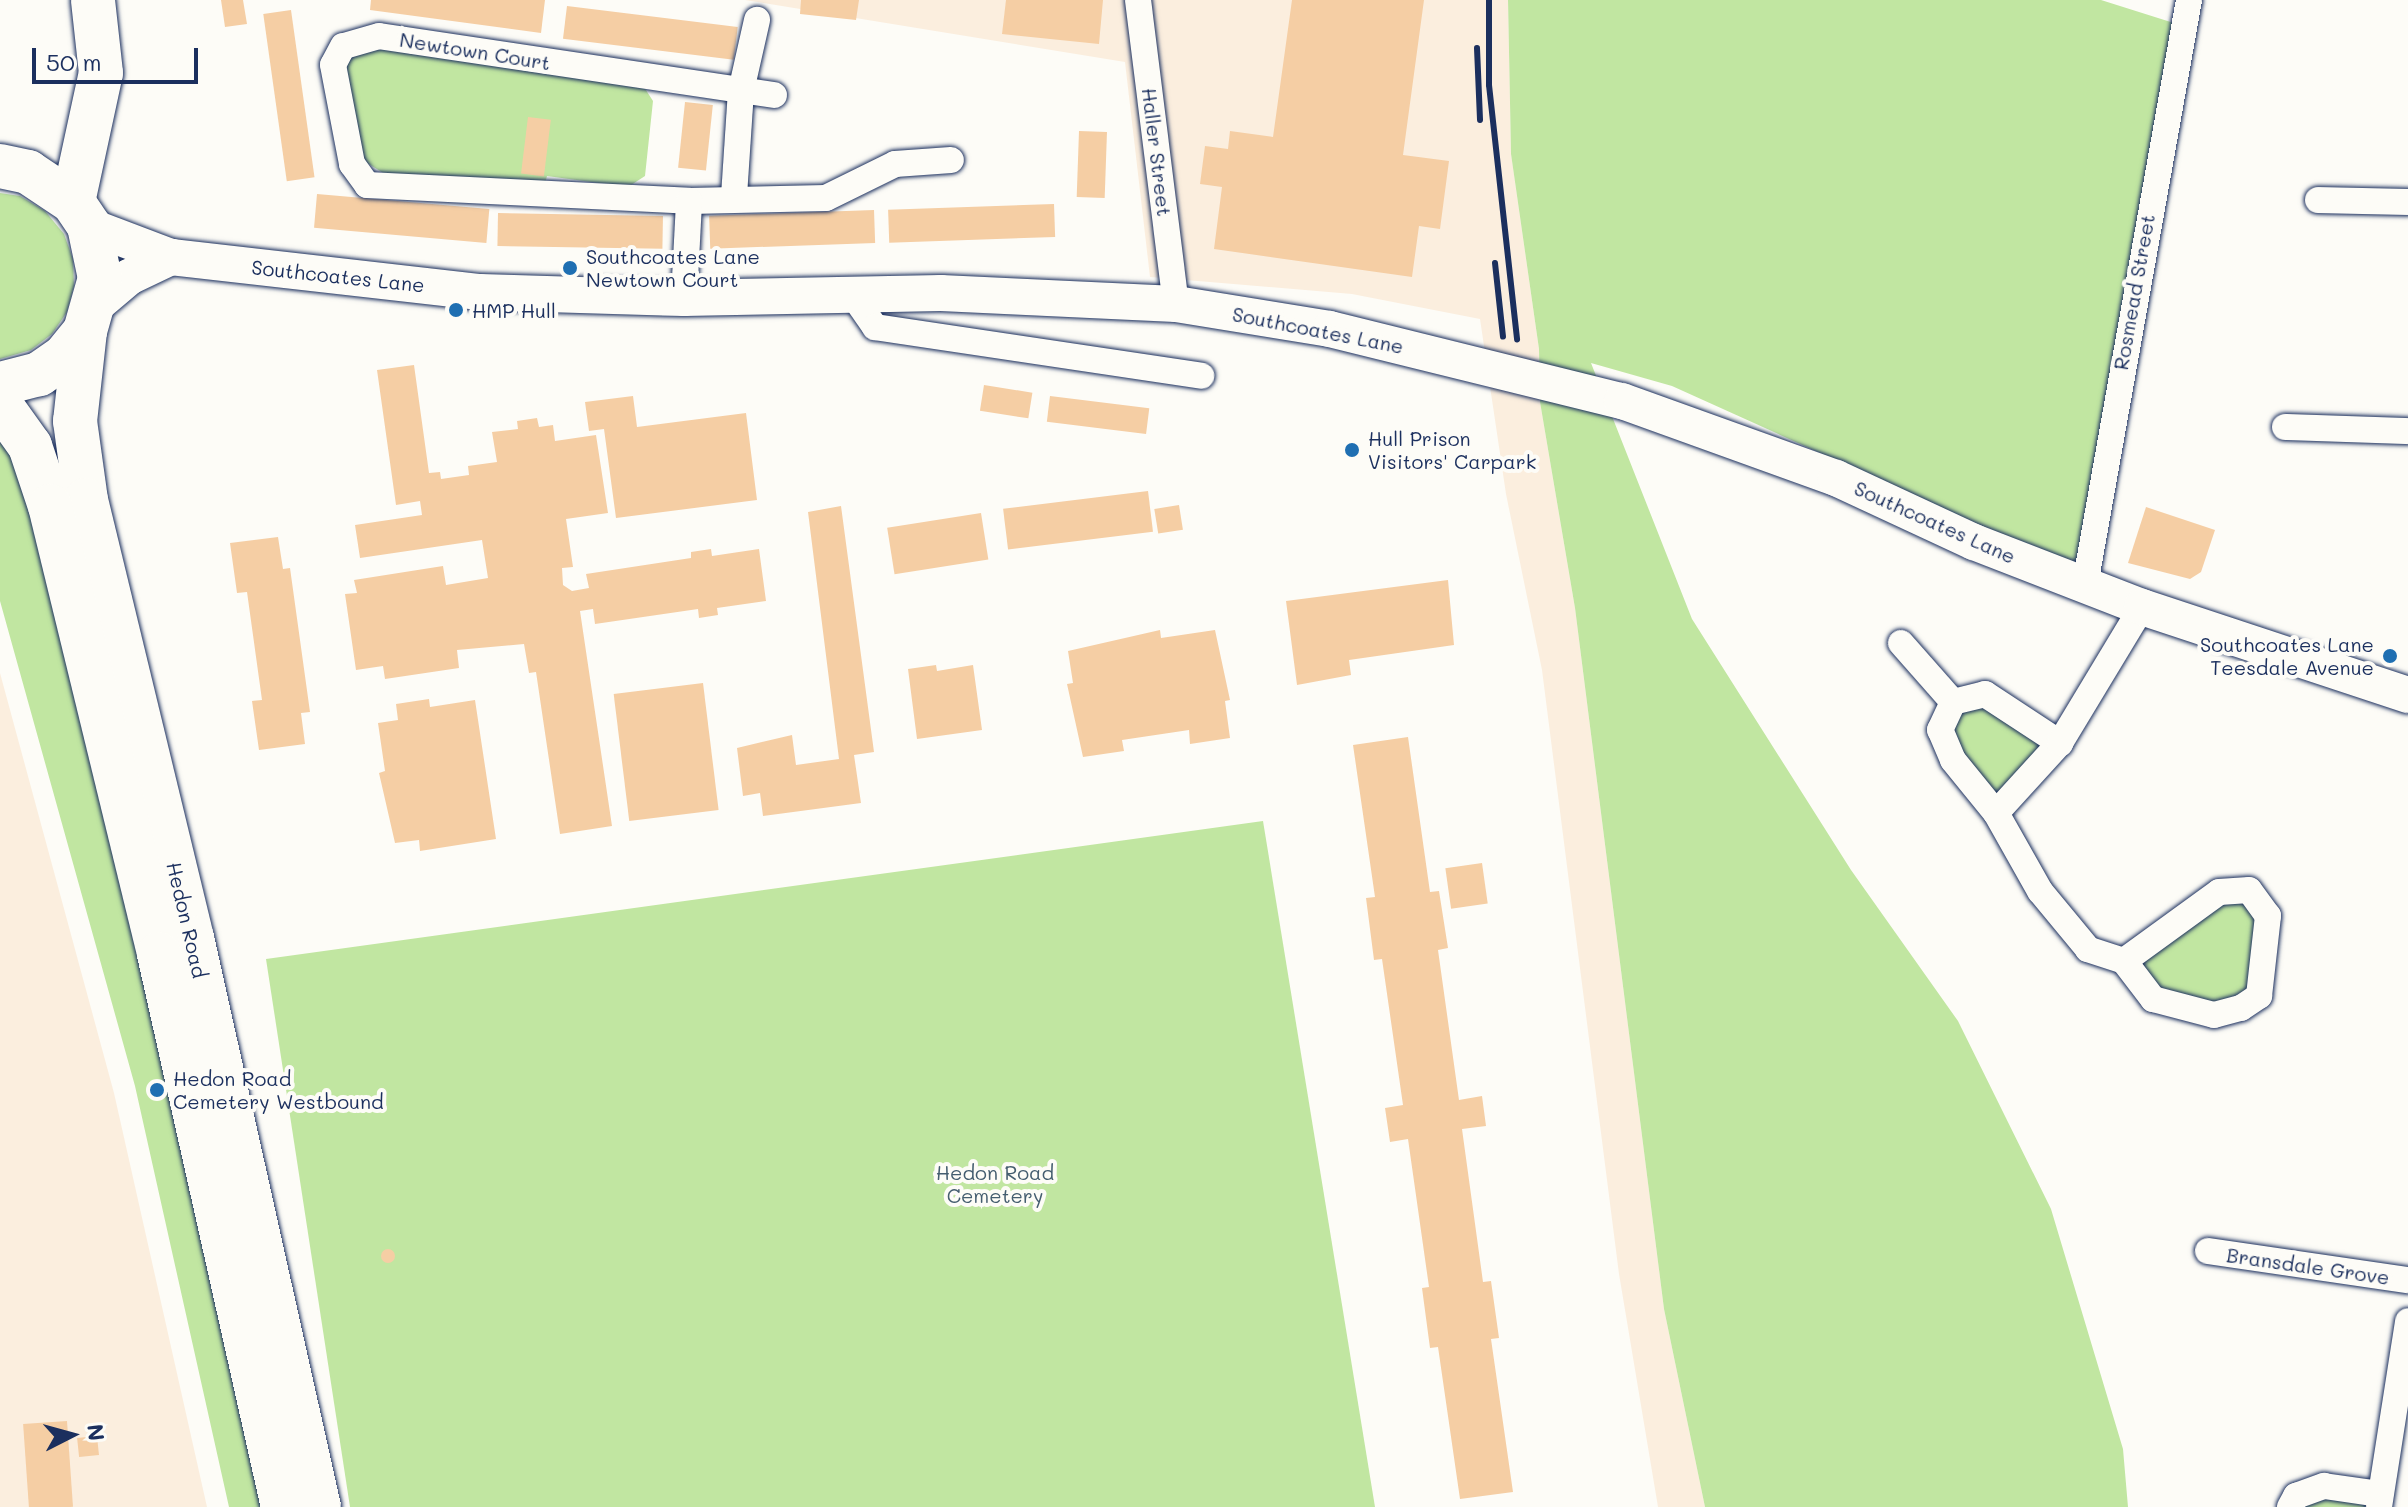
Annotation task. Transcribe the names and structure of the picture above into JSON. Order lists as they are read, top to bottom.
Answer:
{
  "streets": {
    "highway": ["Hedon Road"],
    "street": [
      "Newtown Court",
      "Haller Street",
      "Southcoates Lane",
      "Rosmead Street",
      "Bransdale Grove"
    ]
  },
  "crossings": [
    ["Haller Street", "Southcoates Lane"],
    ["Southcoates Lane", "Rosmead Street"],
    ["Southcoates Lane", "Hedon Road"]
  ],
  "parks": ["Hedon Road Cemetery"],
  "places": [
    "Southcoates Lane Newtown Court",
    "HMP Hull",
    "Hull Prison Visitors' Carpark",
    "Southcoates Lane Teesdale Avenue",
    "Hedon Road Cemetery Westbound"
  ],
  "scale_bar": "50 m",
  "north": "right"
}
